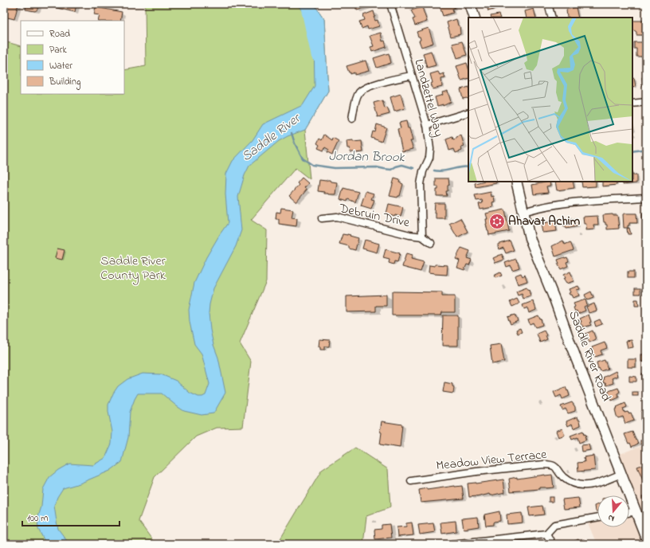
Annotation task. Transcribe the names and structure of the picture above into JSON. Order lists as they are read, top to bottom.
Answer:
{
  "streets": {
    "main road": ["Saddle River Road"],
    "street": ["Landzettel Way", "Debruin Drive", "Meadow View Terrace"]
  },
  "crossings": [
    ["Landzettel Way", "Debruin Drive"],
    ["Saddle River Road", "Meadow View Terrace"]
  ],
  "water": ["Saddle River", "Jordan Brook"],
  "parks": ["Saddle River County Park"],
  "places": {
    "synagogue": ["Ahavat Achim"]
  },
  "legend": [
    "Road",
    "Park",
    "Water",
    "Building"
  ],
  "scale_bar": "100 m",
  "north": "bottom"
}
